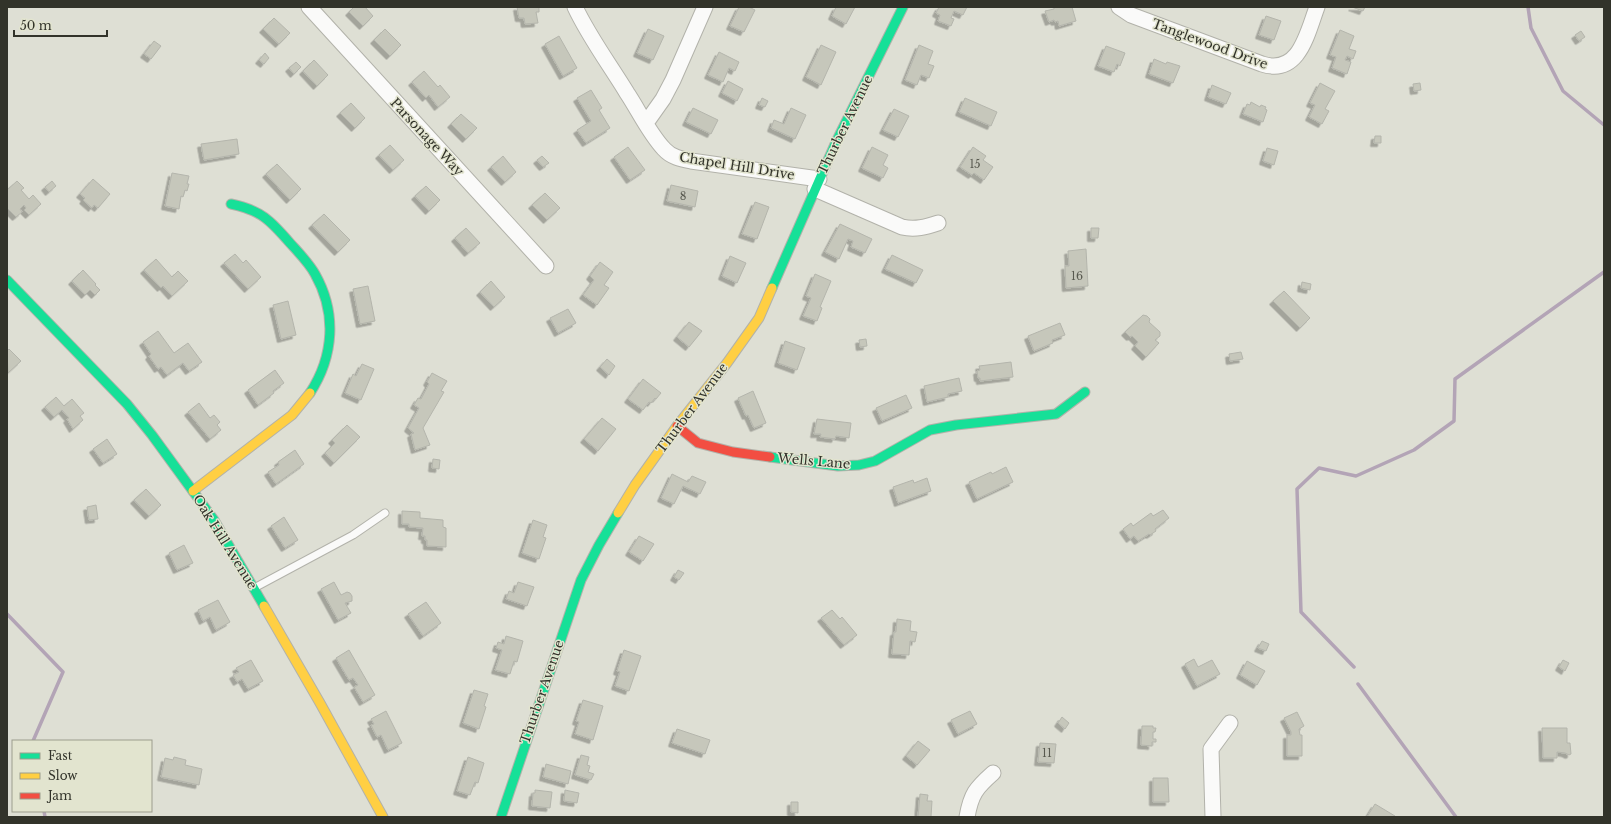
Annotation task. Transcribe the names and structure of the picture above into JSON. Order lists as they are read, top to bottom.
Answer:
{
  "streets": {
    "street": [
      "Tanglewood Drive",
      "Thurber Avenue",
      "Parsonage Way",
      "Chapel Hill Drive",
      "Wells Lane",
      "Oak Hill Avenue"
    ]
  },
  "crossings": [
    ["Thurber Avenue", "Chapel Hill Drive"],
    ["Thurber Avenue", "Wells Lane"]
  ],
  "house_numbers": [
    "15",
    "8",
    "16",
    "11"
  ],
  "legend": ["Fast", "Slow", "Jam"],
  "scale_bar": "50 m"
}
